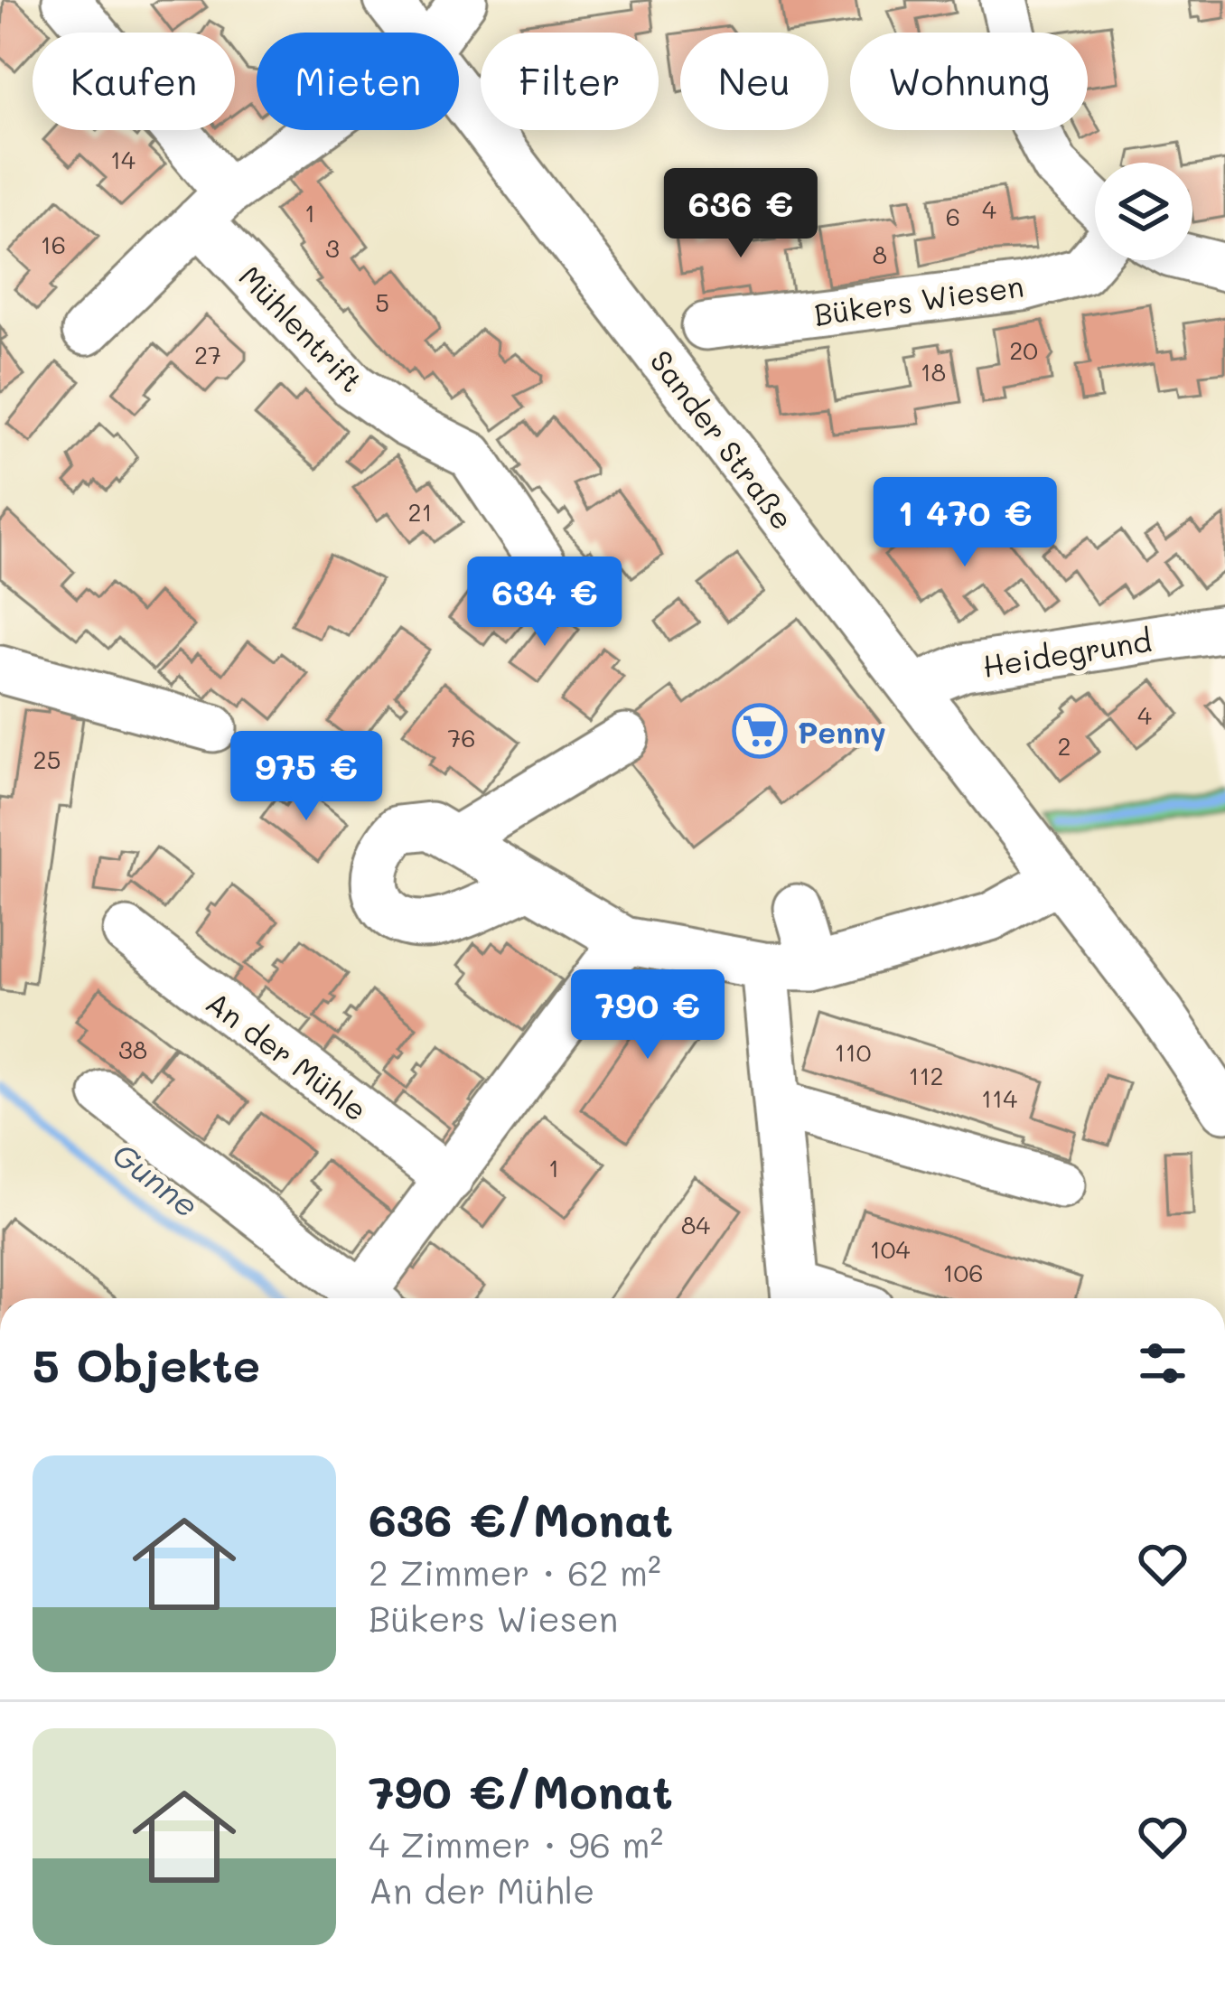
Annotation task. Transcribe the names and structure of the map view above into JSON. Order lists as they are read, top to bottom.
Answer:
{
  "streets": {
    "street": [
      "Bükers Wiesen",
      "Mühlentrift",
      "Sander Straße",
      "Heidegrund",
      "An der Mühle"
    ]
  },
  "crossings": [
    ["Sander Straße", "Heidegrund"]
  ],
  "water": ["Gunne"],
  "places": {
    "supermarket": ["Penny"]
  },
  "house_numbers": [
    "14",
    "4",
    "1",
    "6",
    "16",
    "3",
    "8",
    "5",
    "20",
    "27",
    "18",
    "21",
    "4",
    "76",
    "2",
    "25",
    "38",
    "110",
    "112",
    "114",
    "1",
    "84",
    "104",
    "106"
  ],
  "page": {
    "chip": [
      "Kaufen",
      "Mieten",
      "Filter",
      "Neu",
      "Wohnung"
    ],
    "price": [
      "636 €",
      "1 470 €",
      "634 €",
      "975 €",
      "790 €"
    ],
    "heading": "5 Objekte",
    "list": [
      {
        "name": "636 €/Monat",
        "note": "2 Zimmer · 62 m² · Bükers Wiesen"
      },
      {
        "name": "790 €/Monat",
        "note": "4 Zimmer · 96 m² · An der Mühle"
      }
    ]
  }
}
